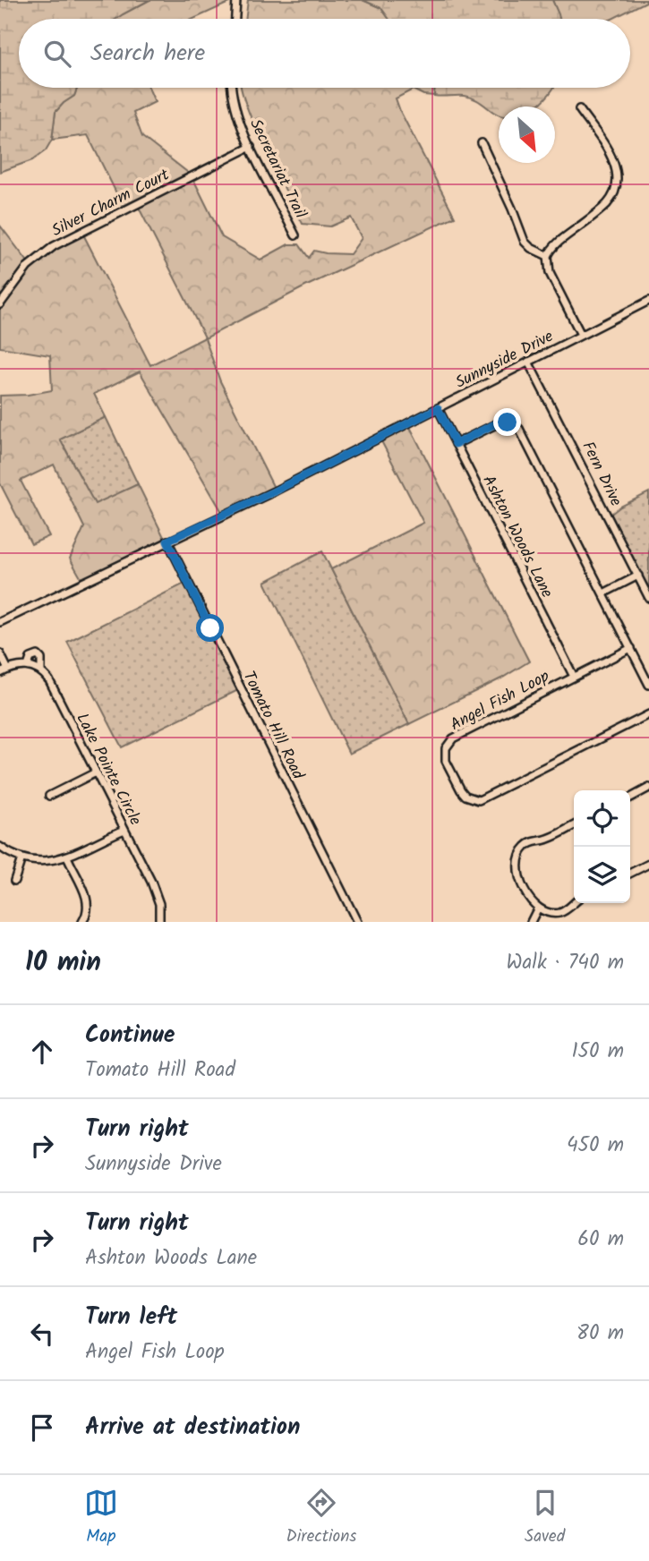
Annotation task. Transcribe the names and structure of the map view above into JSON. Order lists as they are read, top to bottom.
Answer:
{
  "streets": {
    "street": [
      "Secretariat Trail",
      "Silver Charm Court",
      "Sunnyside Drive",
      "Fern Drive",
      "Ashton Woods Lane",
      "Angel Fish Loop",
      "Tomato Hill Road",
      "Lake Pointe Circle"
    ]
  },
  "crossings": [
    ["Secretariat Trail", "Silver Charm Court"],
    ["Sunnyside Drive", "Fern Drive"],
    ["Sunnyside Drive", "Ashton Woods Lane"],
    ["Sunnyside Drive", "Tomato Hill Road"],
    ["Ashton Woods Lane", "Angel Fish Loop"]
  ],
  "north": "bottom right",
  "page": {
    "search": "Search here",
    "heading": ["10 min", "Walk · 740 m"],
    "list": [
      ["Continue", "Tomato Hill Road", "150 m"],
      ["Turn right", "Sunnyside Drive", "450 m"],
      ["Turn right", "Ashton Woods Lane", "60 m"],
      ["Turn left", "Angel Fish Loop", "80 m"],
      "Arrive at destination"
    ],
    "nav": ["Map", "Directions", "Saved"]
  }
}
